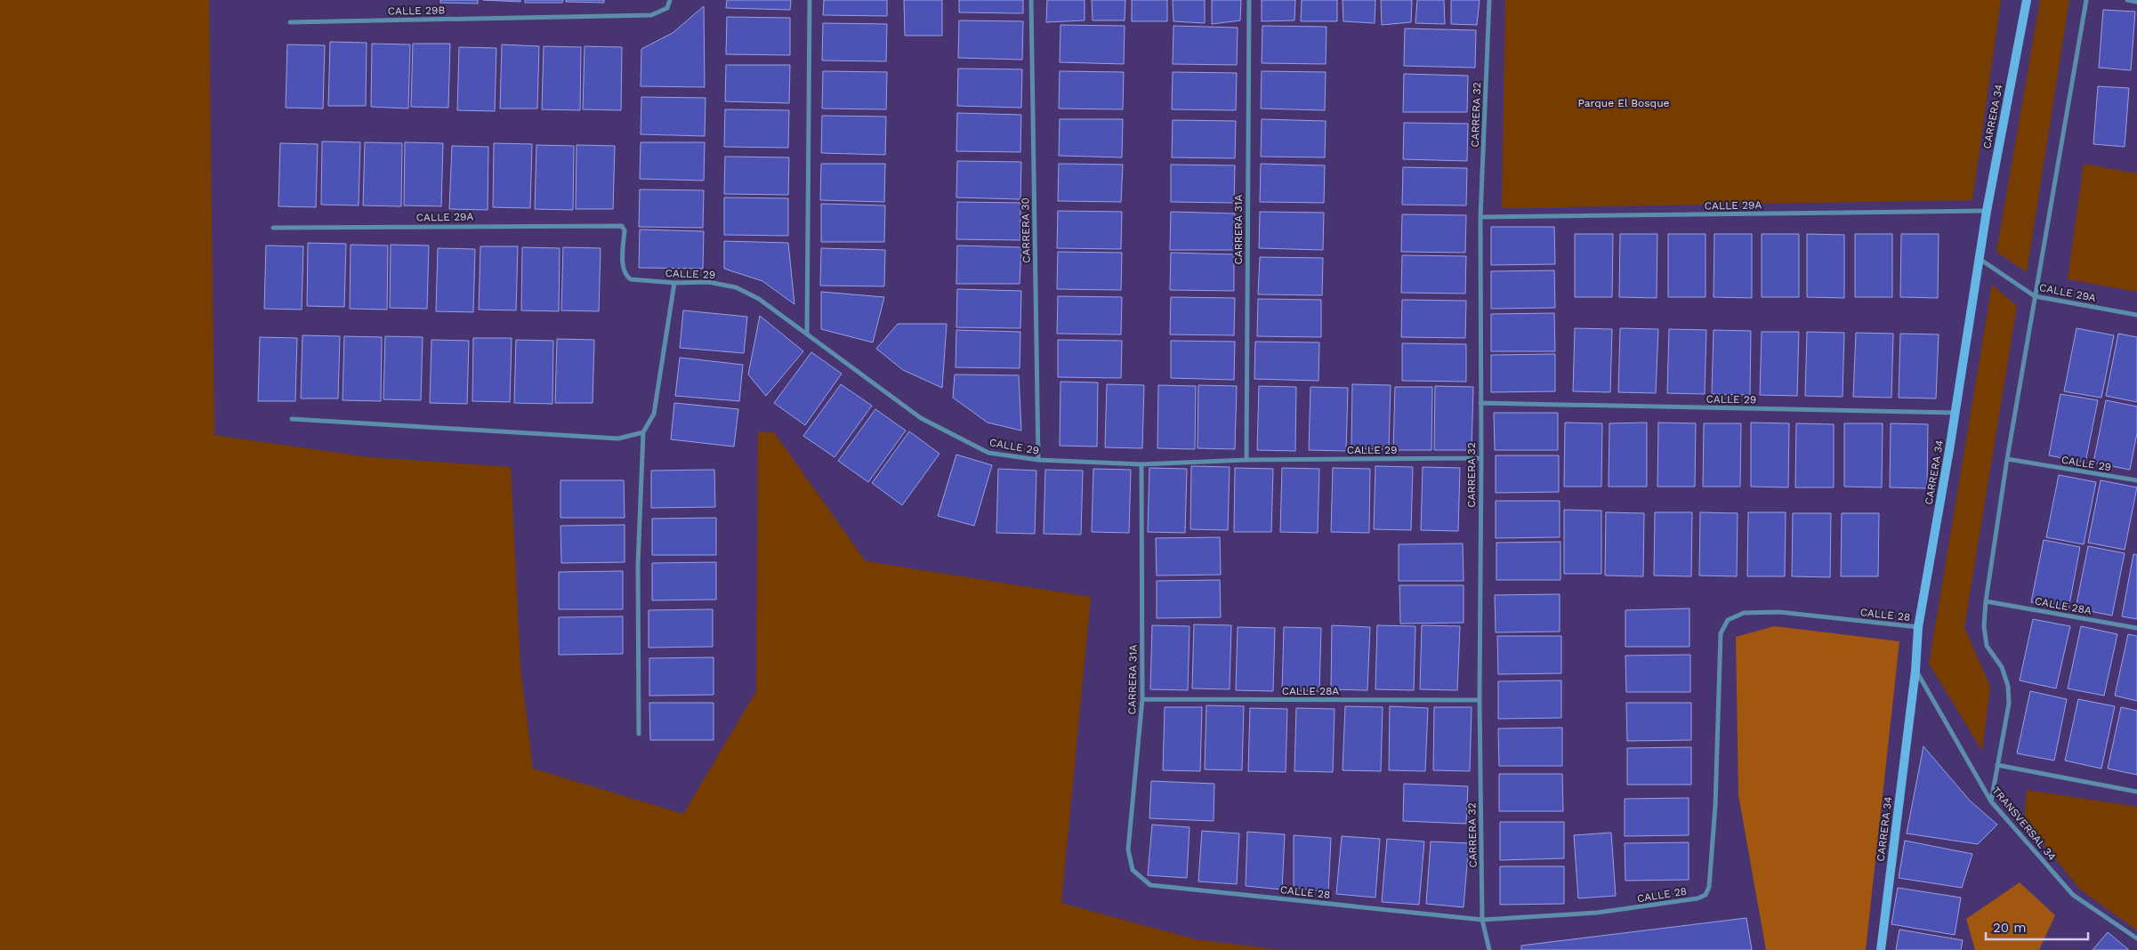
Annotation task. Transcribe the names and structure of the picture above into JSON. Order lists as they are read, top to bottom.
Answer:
{
  "streets": {
    "main road": ["CARRERA 34"],
    "street": [
      "CALLE 29B",
      "CARRERA 32",
      "CALLE 29A",
      "CARRERA 31A",
      "CARRERA 30",
      "CALLE 29",
      "CALLE 28A",
      "CALLE 28",
      "TRANSVERSAL 34"
    ]
  },
  "crossings": [
    ["CARRERA 32", "CALLE 29A"],
    ["CARRERA 32", "CALLE 29"],
    ["CARRERA 32", "CALLE 28A"],
    ["CARRERA 32", "CALLE 28"],
    ["CARRERA 34", "CALLE 29A"],
    ["CARRERA 34", "CALLE 29"],
    ["CARRERA 34", "CALLE 28"],
    ["CARRERA 34", "TRANSVERSAL 34"],
    ["CALLE 29A", "CALLE 29"],
    ["CARRERA 31A", "CALLE 29"],
    ["CARRERA 31A", "CALLE 28A"],
    ["CARRERA 31A", "CALLE 28"],
    ["CARRERA 30", "CALLE 29"]
  ],
  "parks": ["Parque El Bosque"],
  "scale_bar": "20 m"
}
